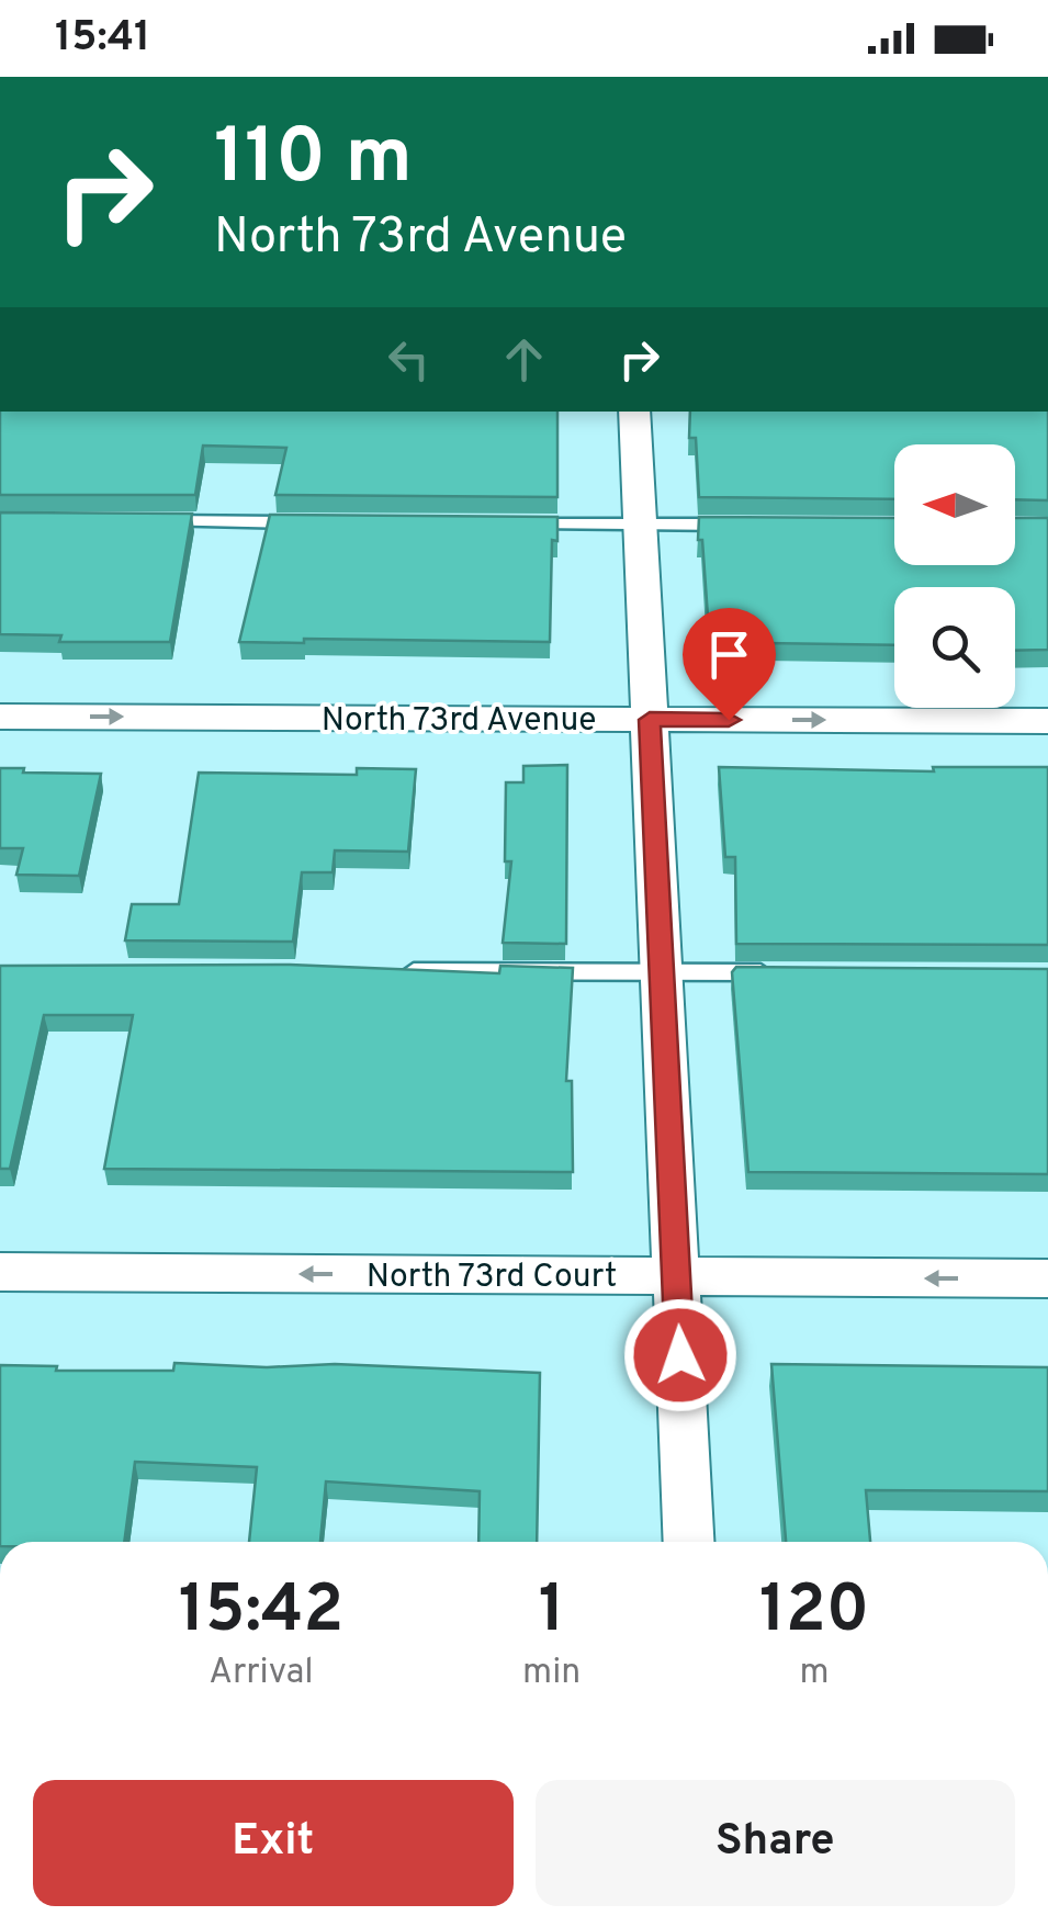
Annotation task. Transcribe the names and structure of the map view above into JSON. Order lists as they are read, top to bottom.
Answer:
{
  "streets": {
    "street": ["North 73rd Avenue", "North 73rd Court"]
  },
  "one_way": ["North 73rd Avenue", "North 73rd Court"],
  "north": "left",
  "page": {
    "status": "15:41",
    "turn": ["110 m", "North 73rd Avenue"],
    "eta": [
      "15:42",
      "Arrival",
      "1",
      "min",
      "120",
      "m"
    ],
    "buttons": ["Exit", "Share"]
  }
}
